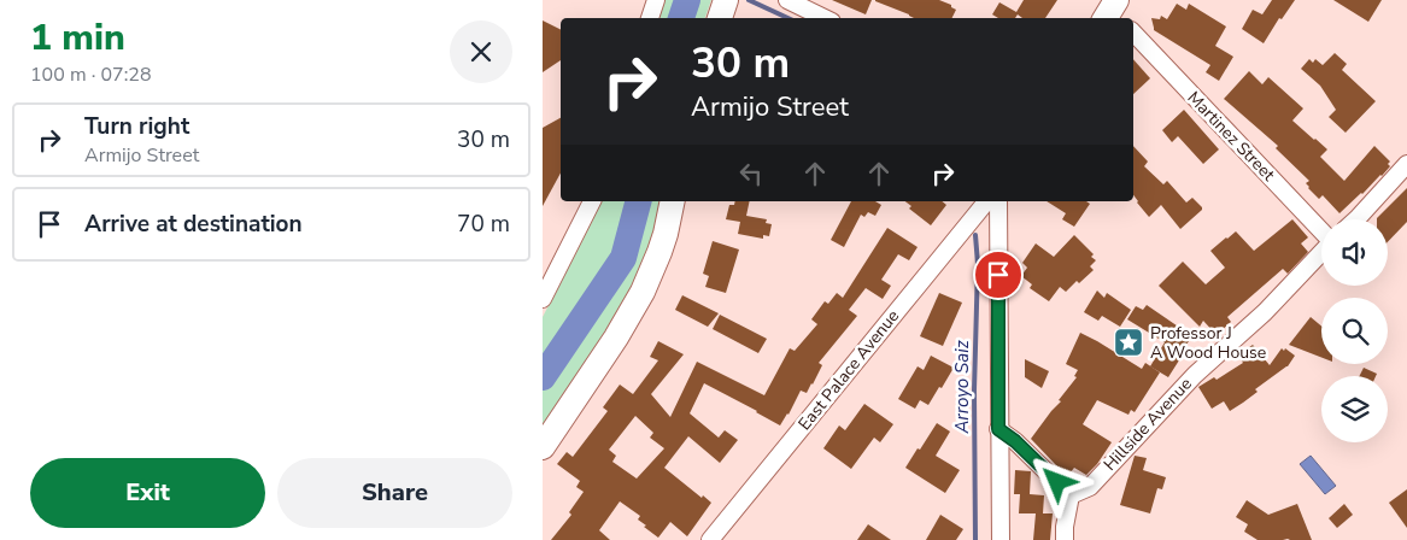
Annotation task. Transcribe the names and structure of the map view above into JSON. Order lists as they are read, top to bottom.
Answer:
{
  "streets": {
    "street": ["Martinez Street", "East Palace Avenue", "Hillside Avenue"]
  },
  "water": ["Arroyo Saiz"],
  "places": {
    "place": ["Professor J A Wood House"]
  },
  "page": {
    "heading": ["1 min", "100 m · 07:28"],
    "turn": ["30 m", "Armijo Street"],
    "list": [
      {
        "name": "Turn right",
        "note": "Armijo Street",
        "value": "30 m"
      },
      {
        "name": "Arrive at destination",
        "value": "70 m"
      }
    ],
    "buttons": ["Exit", "Share"]
  }
}
